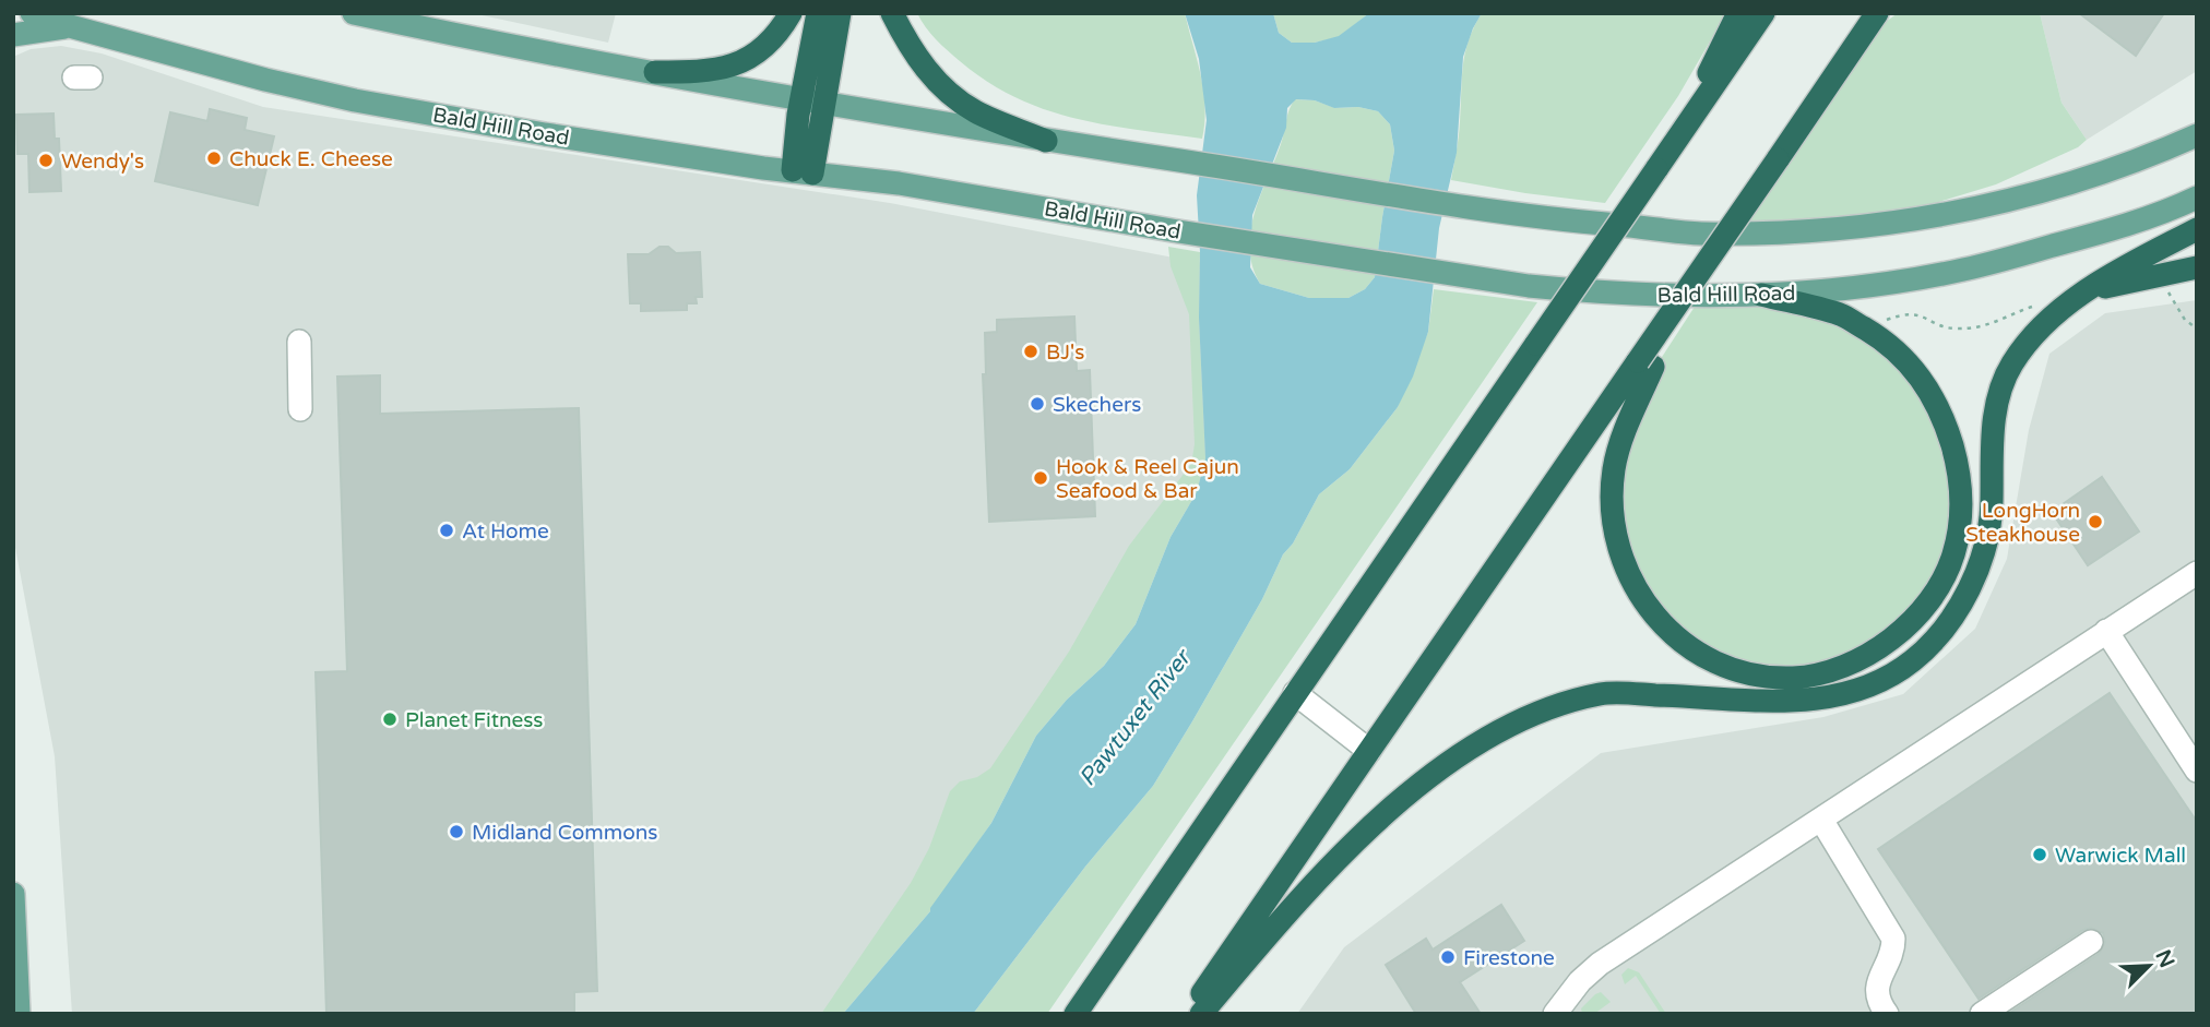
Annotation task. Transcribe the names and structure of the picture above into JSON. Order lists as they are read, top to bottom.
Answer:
{
  "streets": {
    "main road": ["Bald Hill Road"]
  },
  "water": ["Pawtuxet River"],
  "places": [
    "Chuck E. Cheese",
    "Wendy's",
    "BJ's",
    "Skechers",
    "Hook & Reel Cajun Seafood & Bar",
    "LongHorn Steakhouse",
    "At Home",
    "Planet Fitness",
    "Midland Commons",
    "Warwick Mall",
    "Firestone"
  ],
  "north": "top right"
}
